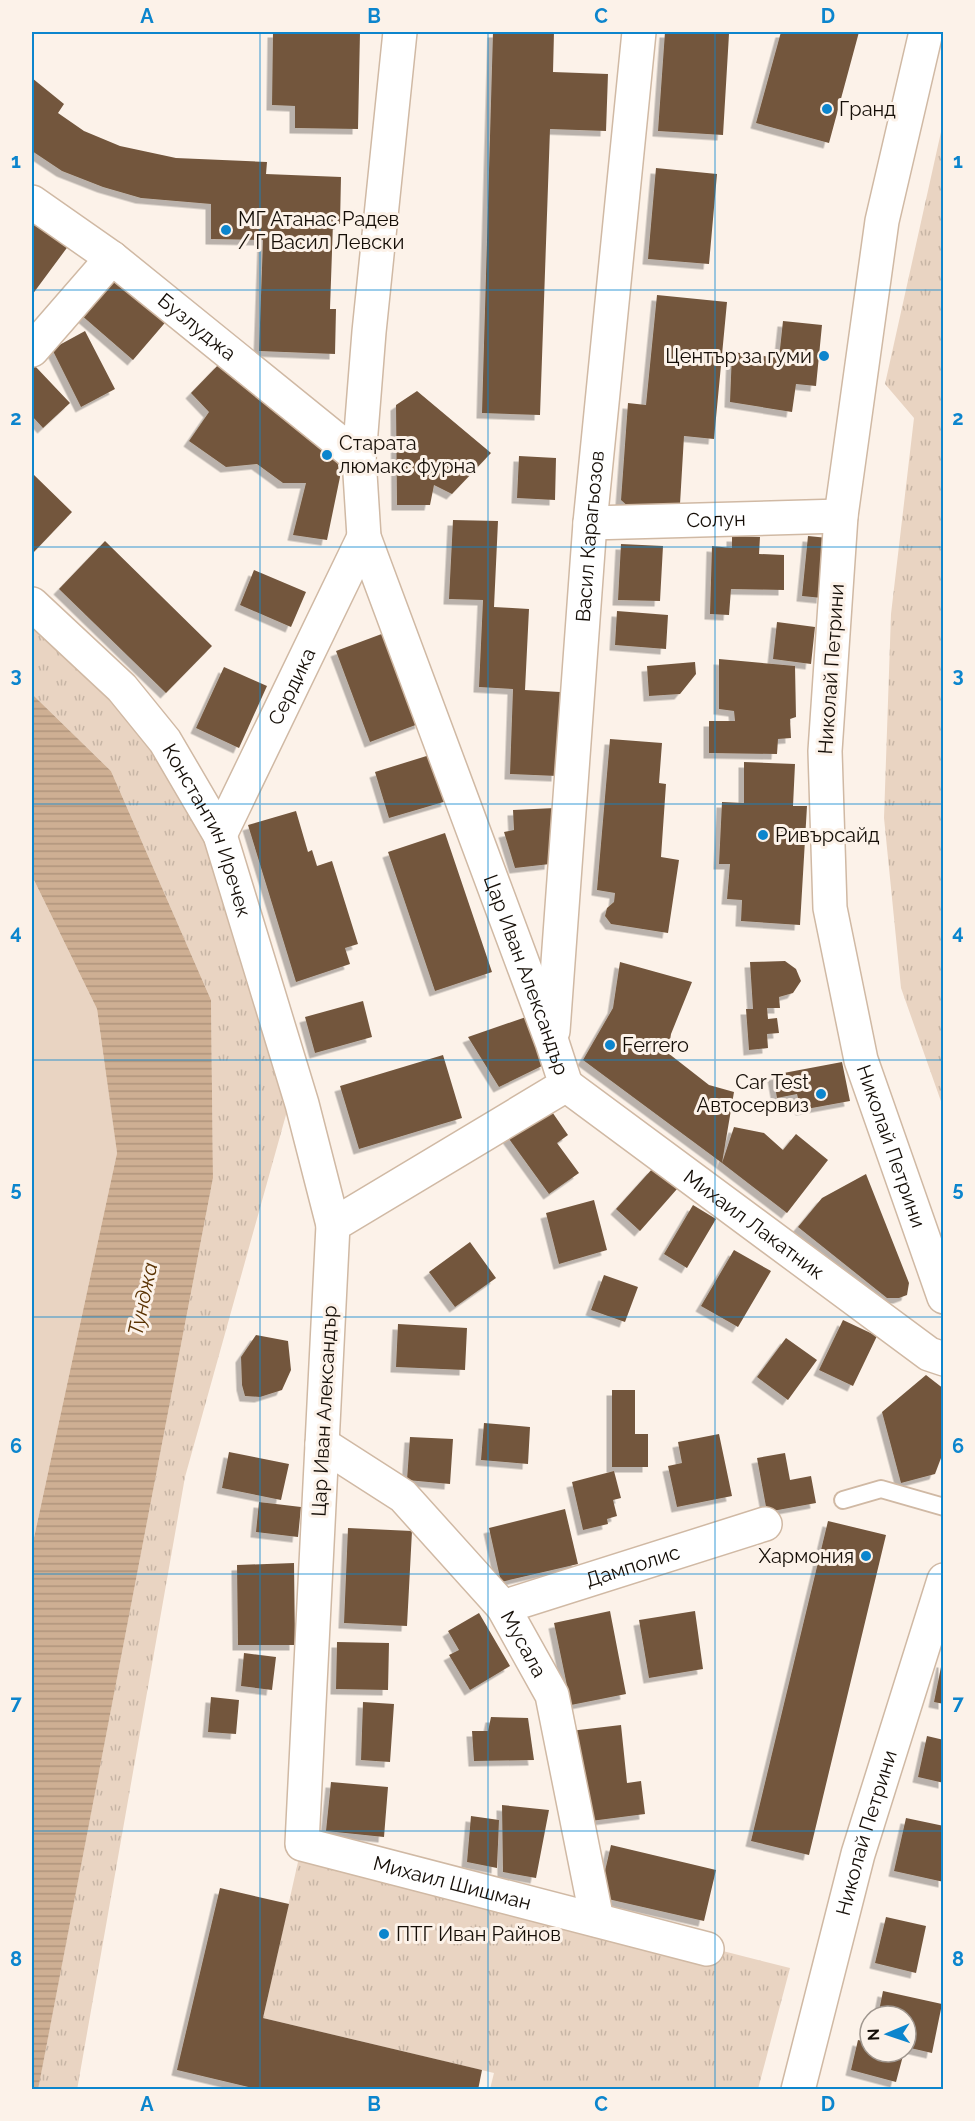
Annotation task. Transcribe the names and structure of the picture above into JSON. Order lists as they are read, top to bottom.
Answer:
{
  "streets": {
    "street": [
      "Бузлуджа",
      "Солун",
      "Васил Карагьозов",
      "Николай Петрини",
      "Сердика",
      "Константин Иречек",
      "Цар Иван Александър",
      "Михаил Лакатник",
      "Дамполис",
      "Мусала",
      "Михаил Шишман"
    ]
  },
  "crossings": [
    ["Бузлуджа", "Цар Иван Александър"],
    ["Солун", "Васил Карагьозов"],
    ["Солун", "Николай Петрини"],
    ["Васил Карагьозов", "Цар Иван Александър"],
    ["Сердика", "Константин Иречек"],
    ["Сердика", "Цар Иван Александър"],
    ["Константин Иречек", "Цар Иван Александър"],
    ["Цар Иван Александър", "Михаил Лакатник"],
    ["Цар Иван Александър", "Мусала"],
    ["Цар Иван Александър", "Михаил Шишман"],
    ["Дамполис", "Мусала"],
    ["Мусала", "Михаил Шишман"]
  ],
  "water": ["Тунджа"],
  "places": [
    "Гранд",
    "МГ Атанас Радев / Г Васил Левски",
    "Център за гуми",
    "Старата люмакс фурна",
    "Ривърсайд",
    "Ferrero",
    "Car Test Автосервиз",
    "Хармония",
    "ПТГ Иван Райнов"
  ],
  "north": "left",
  "grid": {
    "columns": [
      "A",
      "B",
      "C",
      "D"
    ],
    "rows": [
      "1",
      "2",
      "3",
      "4",
      "5",
      "6",
      "7",
      "8"
    ]
  }
}
